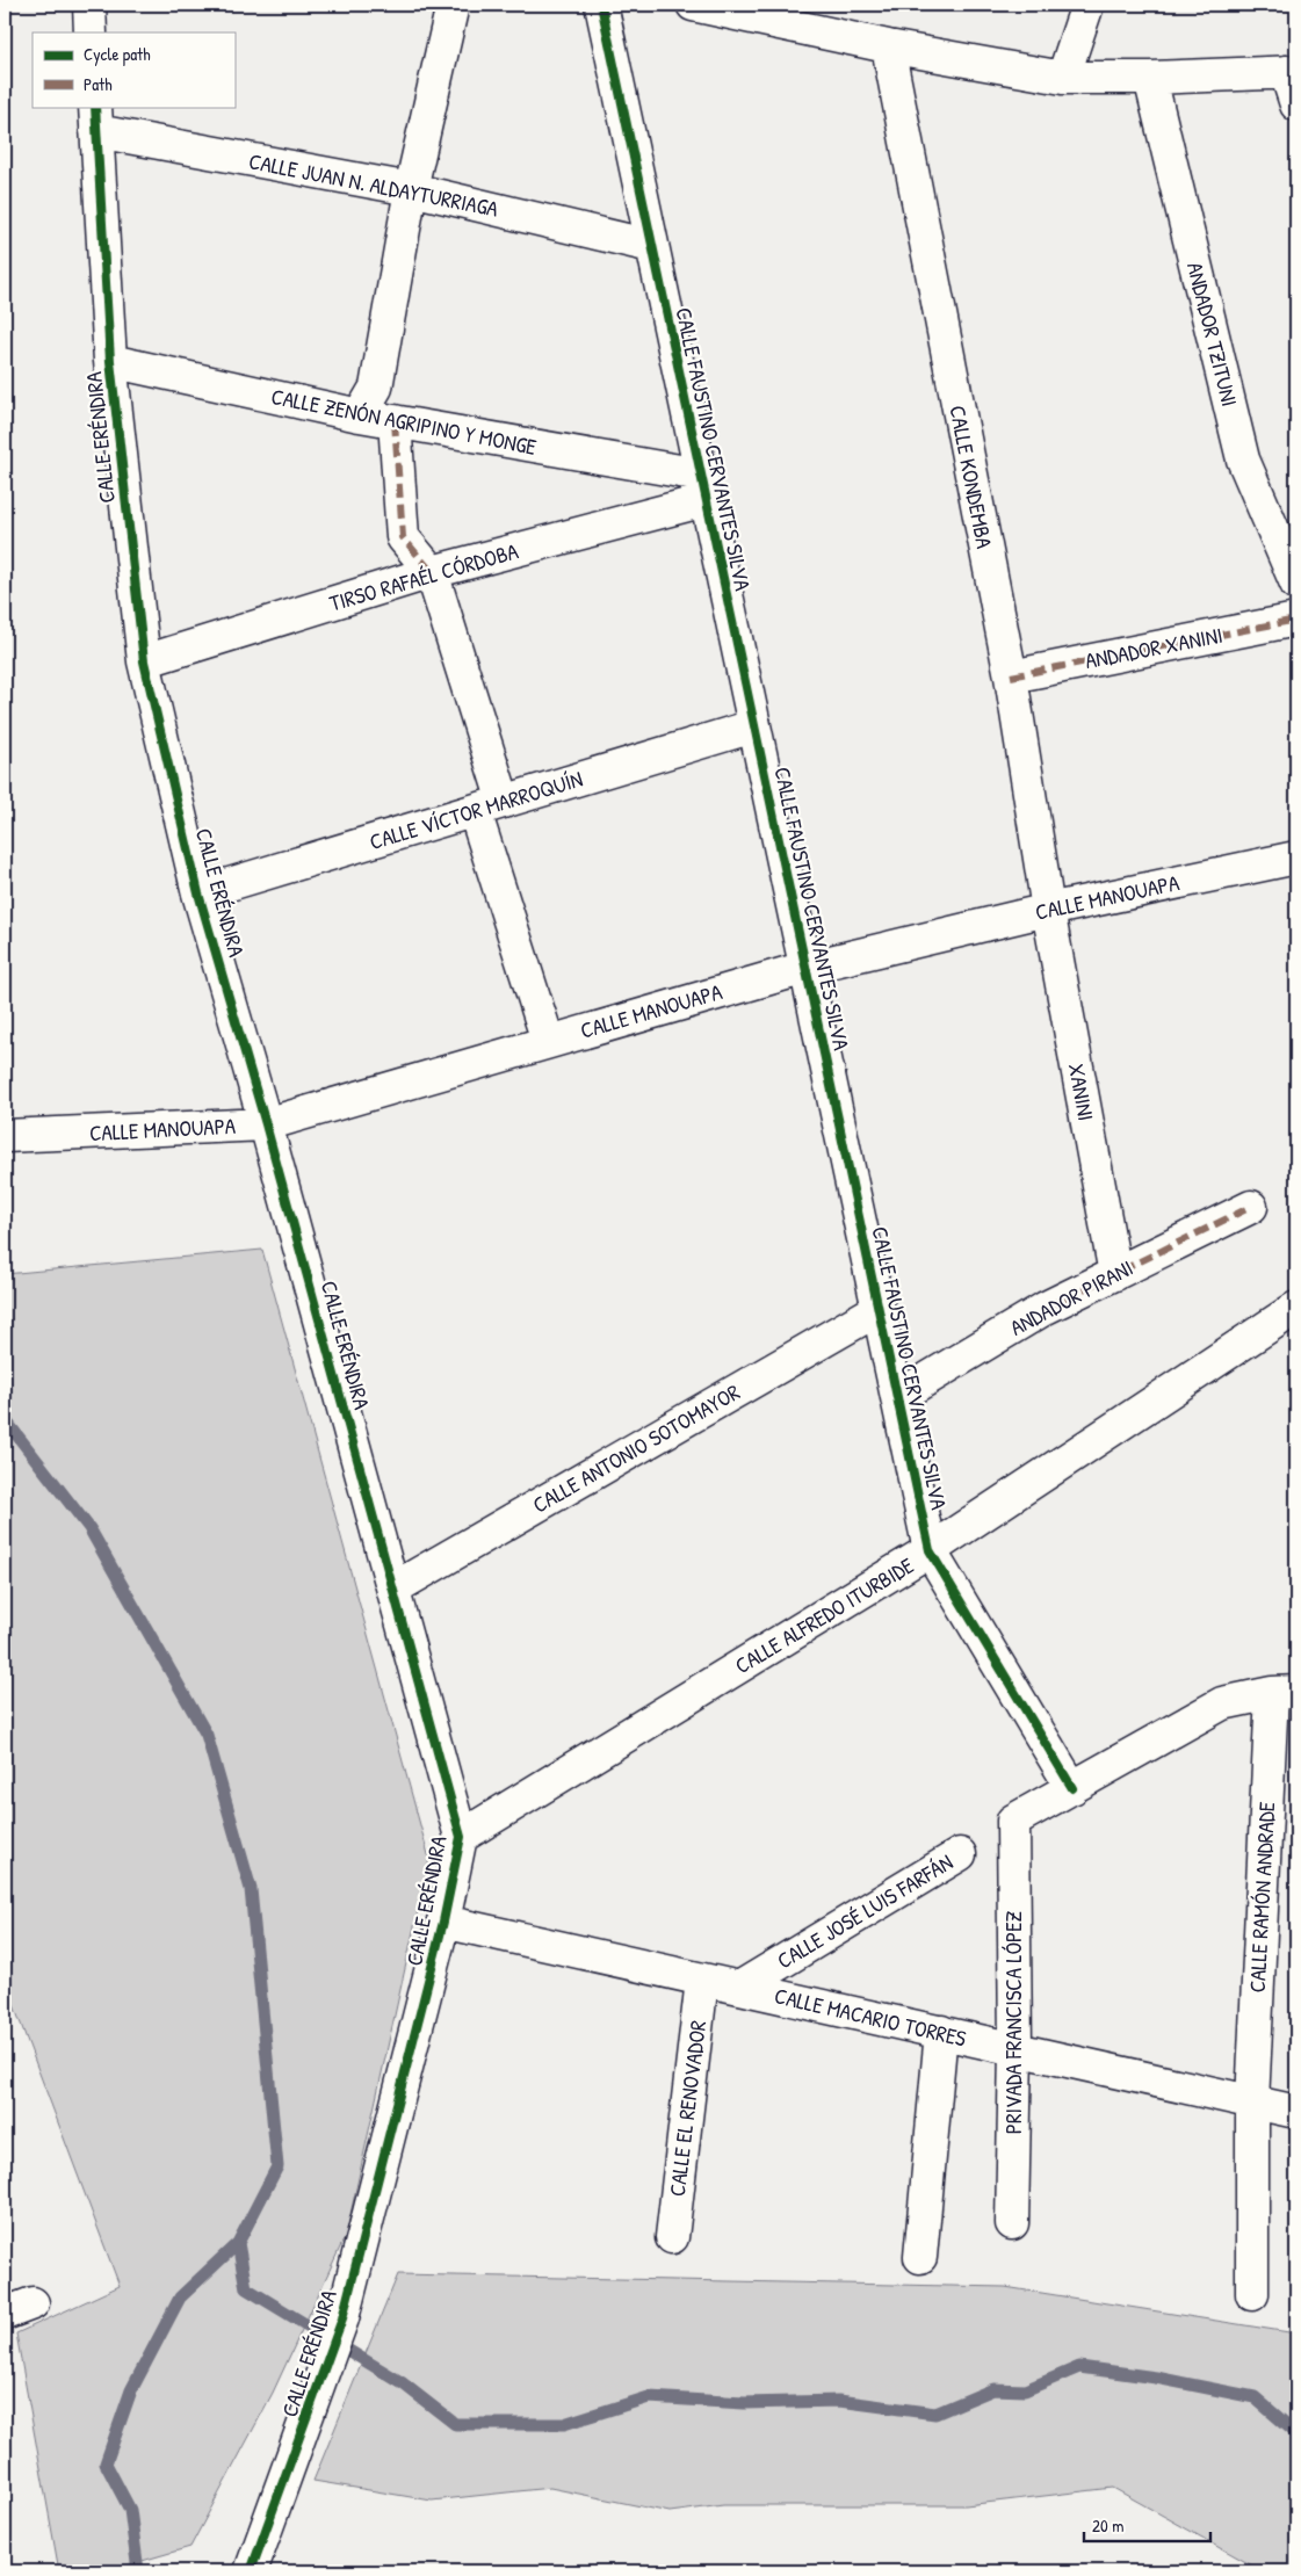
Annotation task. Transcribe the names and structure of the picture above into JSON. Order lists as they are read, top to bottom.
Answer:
{
  "streets": {
    "street": [
      "CALLE JUAN N. ALDAYTURRIAGA",
      "ANDADOR TZITUNI",
      "CALLE ZENÓN AGRIPINO Y MONGE",
      "CALLE ERÉNDIRA",
      "CALLE FAUSTINO CERVANTES SILVA",
      "CALLE KONDEMBA",
      "TIRSO RAFAÉL CÓRDOBA",
      "ANDADOR XANINI",
      "CALLE VÍCTOR MARROQUÍN",
      "CALLE MANOUAPA",
      "XANINI",
      "ANDADOR PIRANI",
      "CALLE ANTONIO SOTOMAYOR",
      "CALLE ALFREDO ITURBIDE",
      "CALLE RAMÓN ANDRADE",
      "CALLE JOSÉ LUIS FARFÁN",
      "CALLE MACARIO TORRES",
      "PRIVADA FRANCISCA LÓPEZ",
      "CALLE EL RENOVADOR"
    ]
  },
  "crossings": [
    ["CALLE JUAN N. ALDAYTURRIAGA", "CALLE ERÉNDIRA"],
    ["CALLE JUAN N. ALDAYTURRIAGA", "CALLE FAUSTINO CERVANTES SILVA"],
    ["CALLE ZENÓN AGRIPINO Y MONGE", "CALLE ERÉNDIRA"],
    ["CALLE ZENÓN AGRIPINO Y MONGE", "CALLE FAUSTINO CERVANTES SILVA"],
    ["CALLE ZENÓN AGRIPINO Y MONGE", "TIRSO RAFAÉL CÓRDOBA"],
    ["CALLE ERÉNDIRA", "TIRSO RAFAÉL CÓRDOBA"],
    ["CALLE ERÉNDIRA", "CALLE VÍCTOR MARROQUÍN"],
    ["CALLE ERÉNDIRA", "CALLE MANOUAPA"],
    ["CALLE ERÉNDIRA", "CALLE ANTONIO SOTOMAYOR"],
    ["CALLE ERÉNDIRA", "CALLE ALFREDO ITURBIDE"],
    ["CALLE ERÉNDIRA", "CALLE MACARIO TORRES"],
    ["CALLE FAUSTINO CERVANTES SILVA", "TIRSO RAFAÉL CÓRDOBA"],
    ["CALLE FAUSTINO CERVANTES SILVA", "CALLE VÍCTOR MARROQUÍN"],
    ["CALLE FAUSTINO CERVANTES SILVA", "CALLE MANOUAPA"],
    ["CALLE FAUSTINO CERVANTES SILVA", "ANDADOR PIRANI"],
    ["CALLE FAUSTINO CERVANTES SILVA", "CALLE ANTONIO SOTOMAYOR"],
    ["CALLE FAUSTINO CERVANTES SILVA", "CALLE ALFREDO ITURBIDE"],
    ["CALLE FAUSTINO CERVANTES SILVA", "PRIVADA FRANCISCA LÓPEZ"],
    ["CALLE KONDEMBA", "ANDADOR XANINI"],
    ["CALLE KONDEMBA", "CALLE MANOUAPA"],
    ["CALLE KONDEMBA", "XANINI"],
    ["CALLE MANOUAPA", "XANINI"],
    ["XANINI", "ANDADOR PIRANI"],
    ["CALLE RAMÓN ANDRADE", "CALLE MACARIO TORRES"],
    ["CALLE JOSÉ LUIS FARFÁN", "CALLE MACARIO TORRES"],
    ["CALLE MACARIO TORRES", "PRIVADA FRANCISCA LÓPEZ"],
    ["CALLE MACARIO TORRES", "CALLE EL RENOVADOR"]
  ],
  "legend": ["Cycle path", "Path"],
  "scale_bar": "20 m"
}
